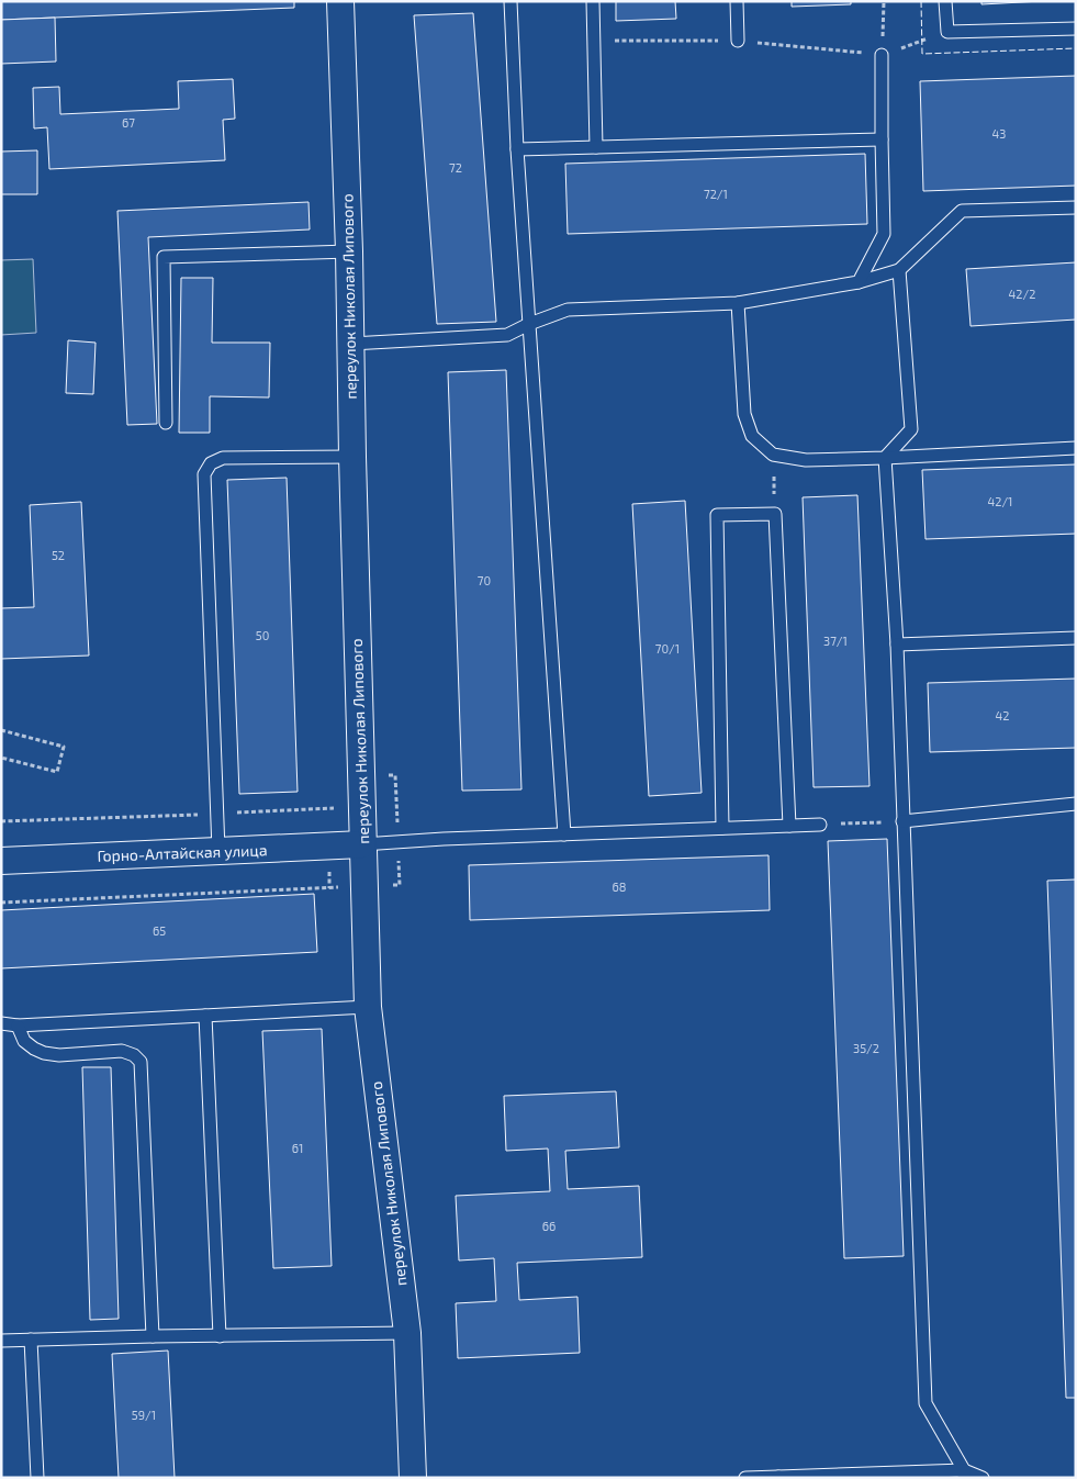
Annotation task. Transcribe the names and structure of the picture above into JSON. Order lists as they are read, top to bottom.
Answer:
{
  "streets": {
    "street": ["переулок Николая Липового", "Горно-Алтайская улица"]
  },
  "crossings": [
    ["переулок Николая Липового", "Горно-Алтайская улица"]
  ],
  "house_numbers": [
    "67",
    "43",
    "72",
    "72/1",
    "42/2",
    "42/1",
    "52",
    "70",
    "50",
    "37/1",
    "70/1",
    "42",
    "68",
    "65",
    "35/2",
    "61",
    "66",
    "59/1"
  ]
}
